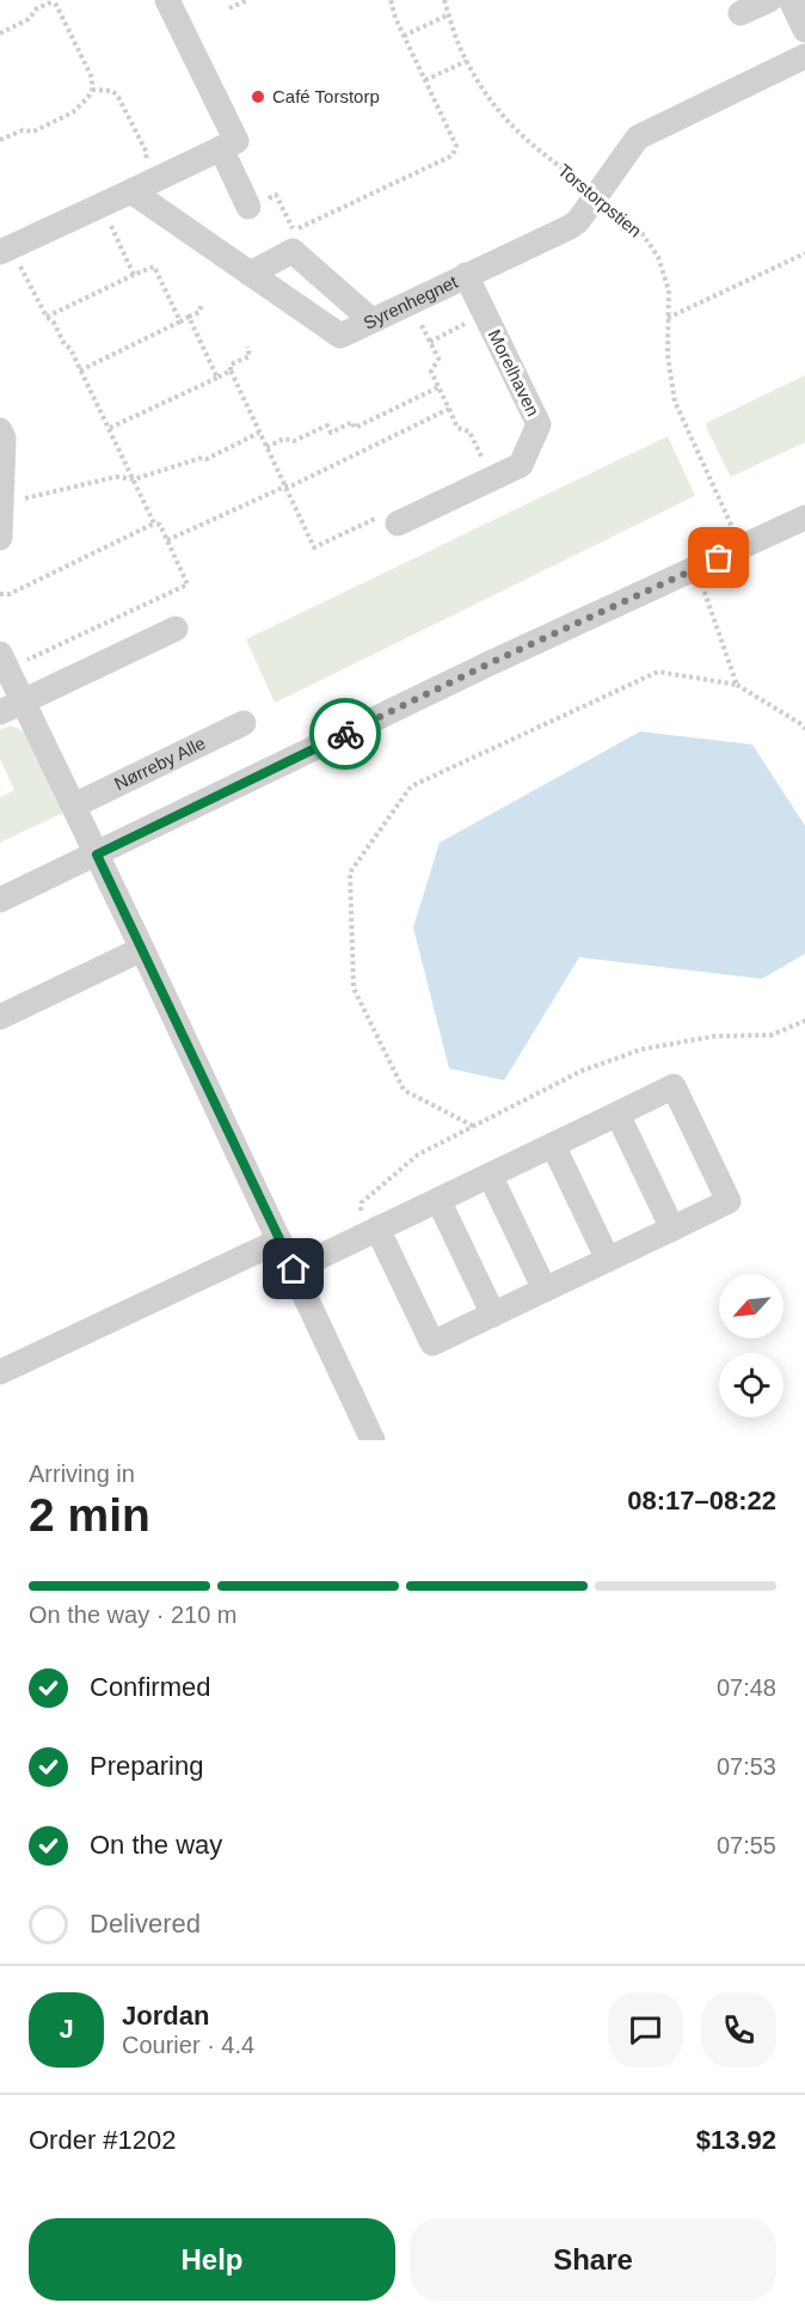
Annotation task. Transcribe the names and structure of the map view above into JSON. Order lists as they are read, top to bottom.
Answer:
{
  "streets": {
    "street": ["Syrenhegnet", "Morelhaven", "Nørreby Alle"],
    "path": ["Torstorpstien"]
  },
  "crossings": [
    ["Torstorpstien", "Syrenhegnet"],
    ["Syrenhegnet", "Morelhaven"]
  ],
  "places": ["Café Torstorp"],
  "north": "bottom left",
  "page": {
    "heading": ["2 min", "Arriving in", "08:17–08:22"],
    "panel": [
      "Jordan",
      "Courier · 4.4",
      "Order #1202",
      "$13.92"
    ],
    "bar": "On the way · 210 m",
    "list": [
      ["Confirmed", "07:48"],
      ["Preparing", "07:53"],
      ["On the way", "07:55"],
      "Delivered"
    ],
    "round": "J",
    "buttons": ["Help", "Share"]
  }
}
